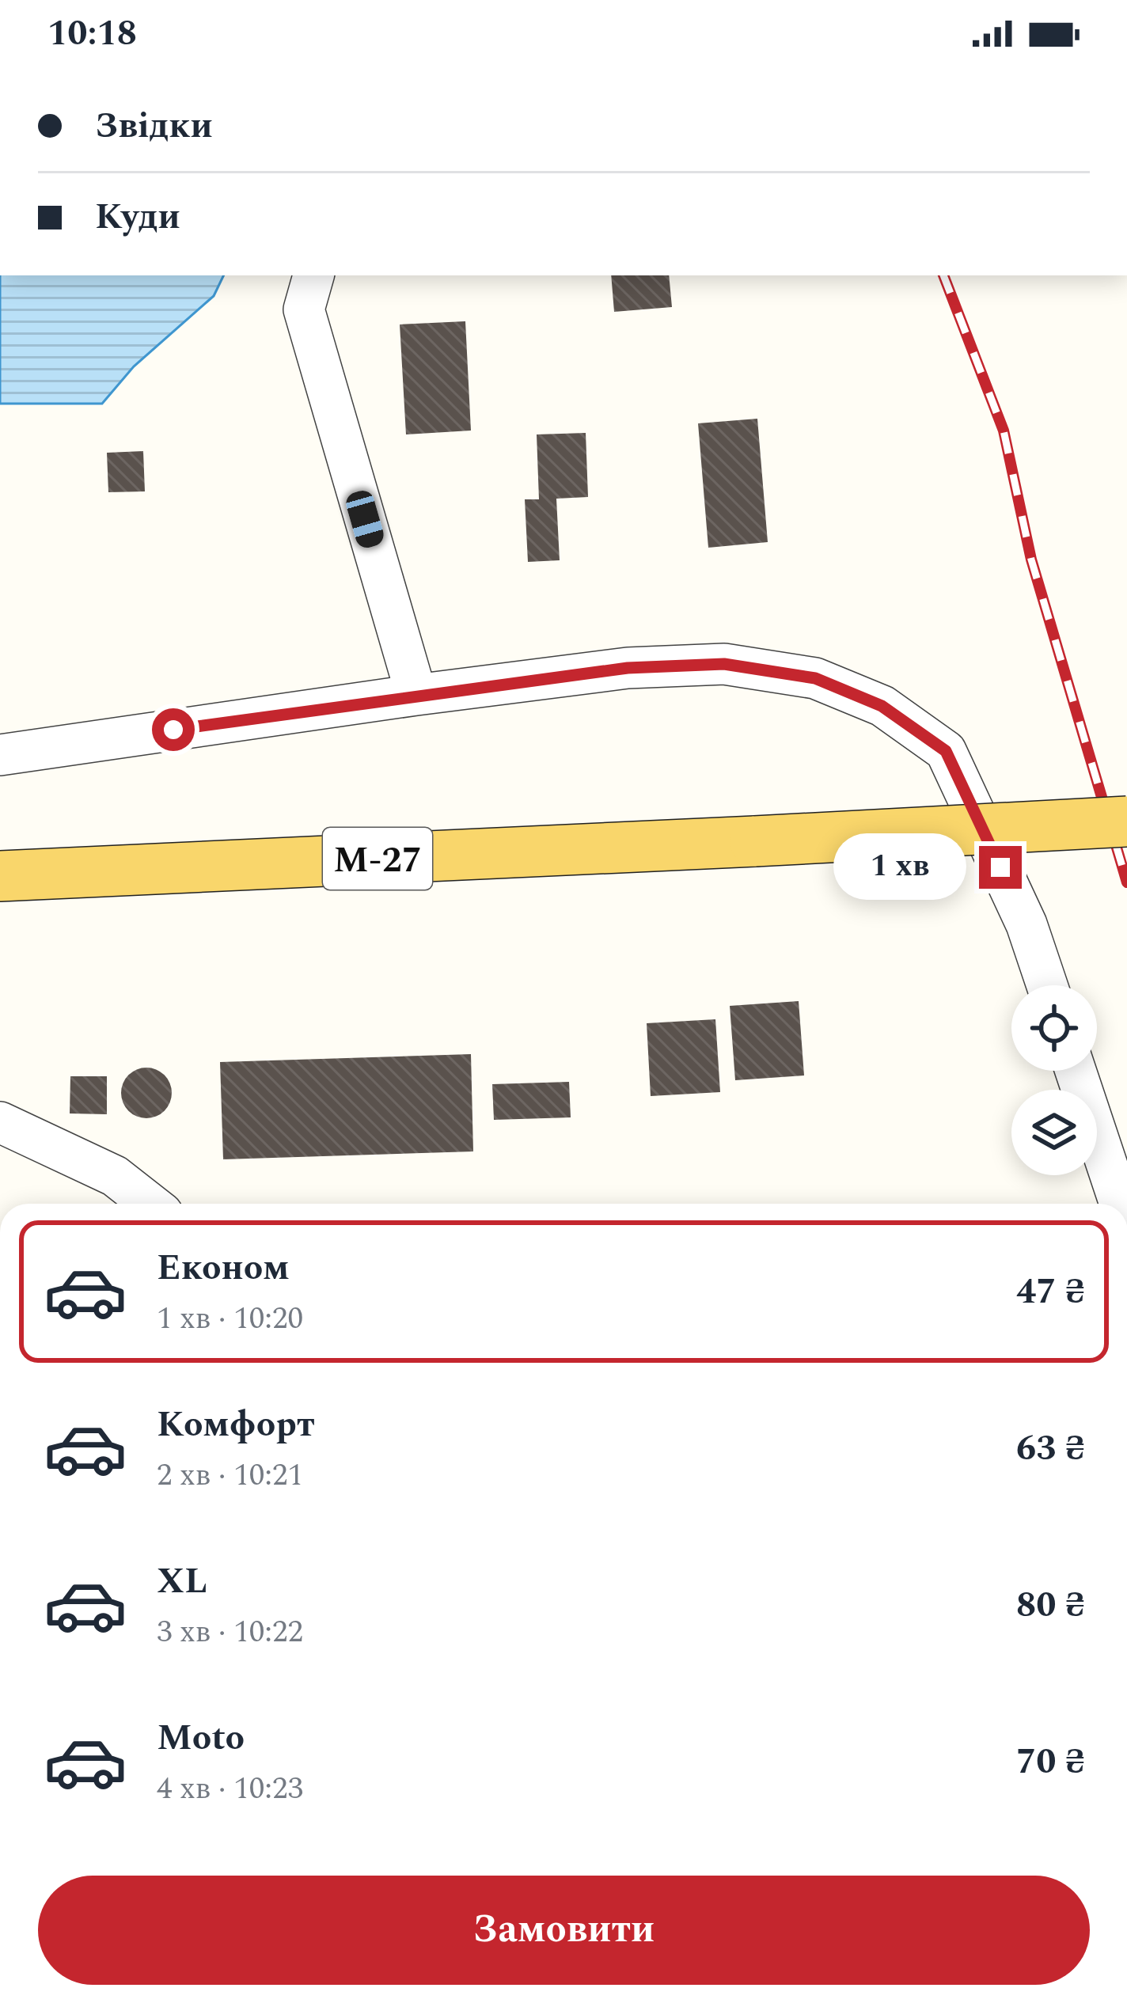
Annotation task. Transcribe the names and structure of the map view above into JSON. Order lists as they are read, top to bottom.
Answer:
{
  "streets": {
    "main road": ["М-27"]
  },
  "page": {
    "status": "10:18",
    "banner": ["Звідки", "Куди"],
    "bubble": "1 хв",
    "list": [
      {
        "name": "Економ",
        "note": "1 хв · 10:20",
        "value": "47 ₴"
      },
      {
        "name": "Комфорт",
        "note": "2 хв · 10:21",
        "value": "63 ₴"
      },
      {
        "name": "XL",
        "note": "3 хв · 10:22",
        "value": "80 ₴"
      },
      {
        "name": "Moto",
        "note": "4 хв · 10:23",
        "value": "70 ₴"
      }
    ],
    "buttons": "Замовити"
  }
}
